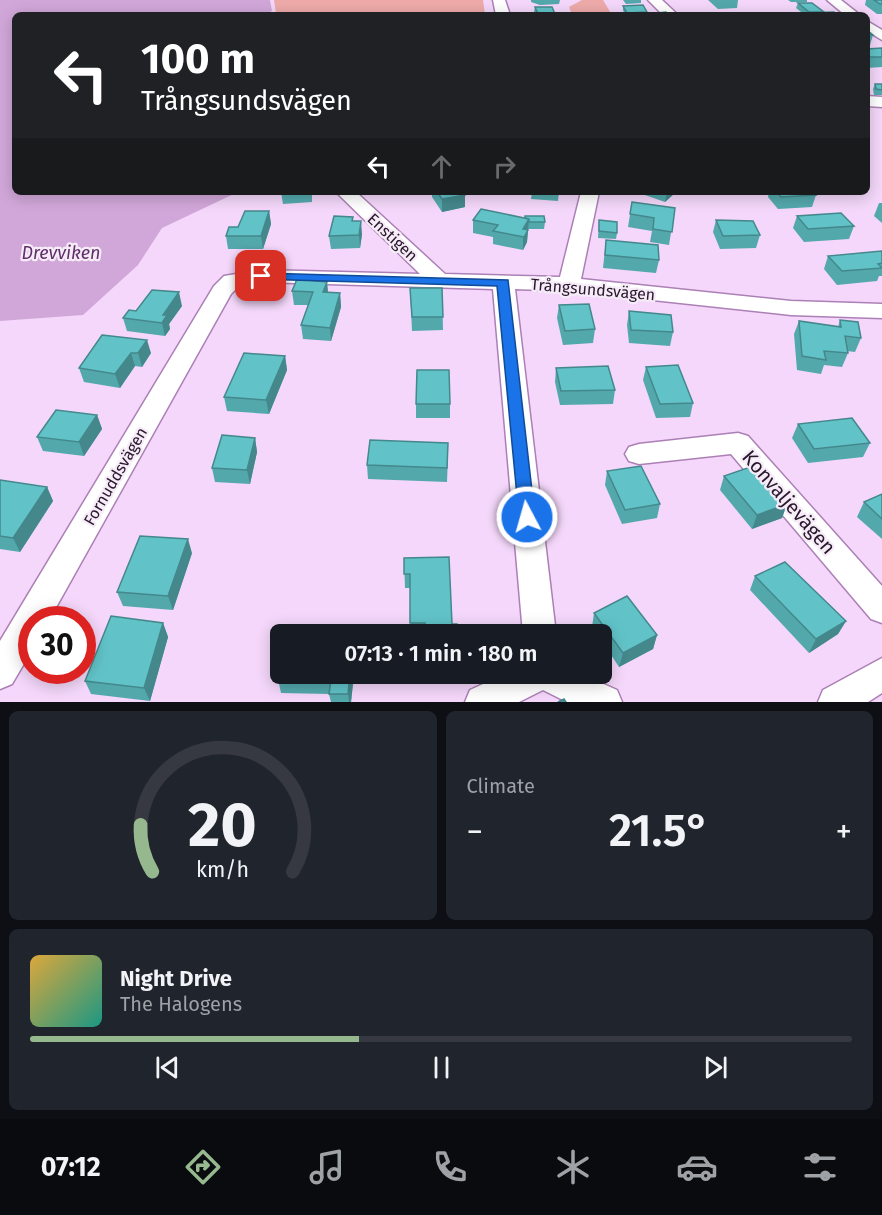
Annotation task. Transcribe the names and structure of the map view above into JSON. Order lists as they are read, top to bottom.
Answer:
{
  "streets": {
    "street": [
      "Enstigen",
      "Trångsundsvägen",
      "Fornuddsvägen",
      "Konvaljevägen"
    ]
  },
  "crossings": [
    ["Enstigen", "Trångsundsvägen"],
    ["Trångsundsvägen", "Fornuddsvägen"]
  ],
  "water": ["Drevviken"],
  "page": {
    "turn": ["100 m", "Trångsundsvägen"],
    "limit": "30",
    "trip": "07:13 · 1 min · 180 m",
    "tile": "Climate",
    "heat": ["−", "21.5°", "+"],
    "song": ["Night Drive", "The Halogens"],
    "tabs": "07:12",
    "gauge": ["20", "km/h"]
  }
}
